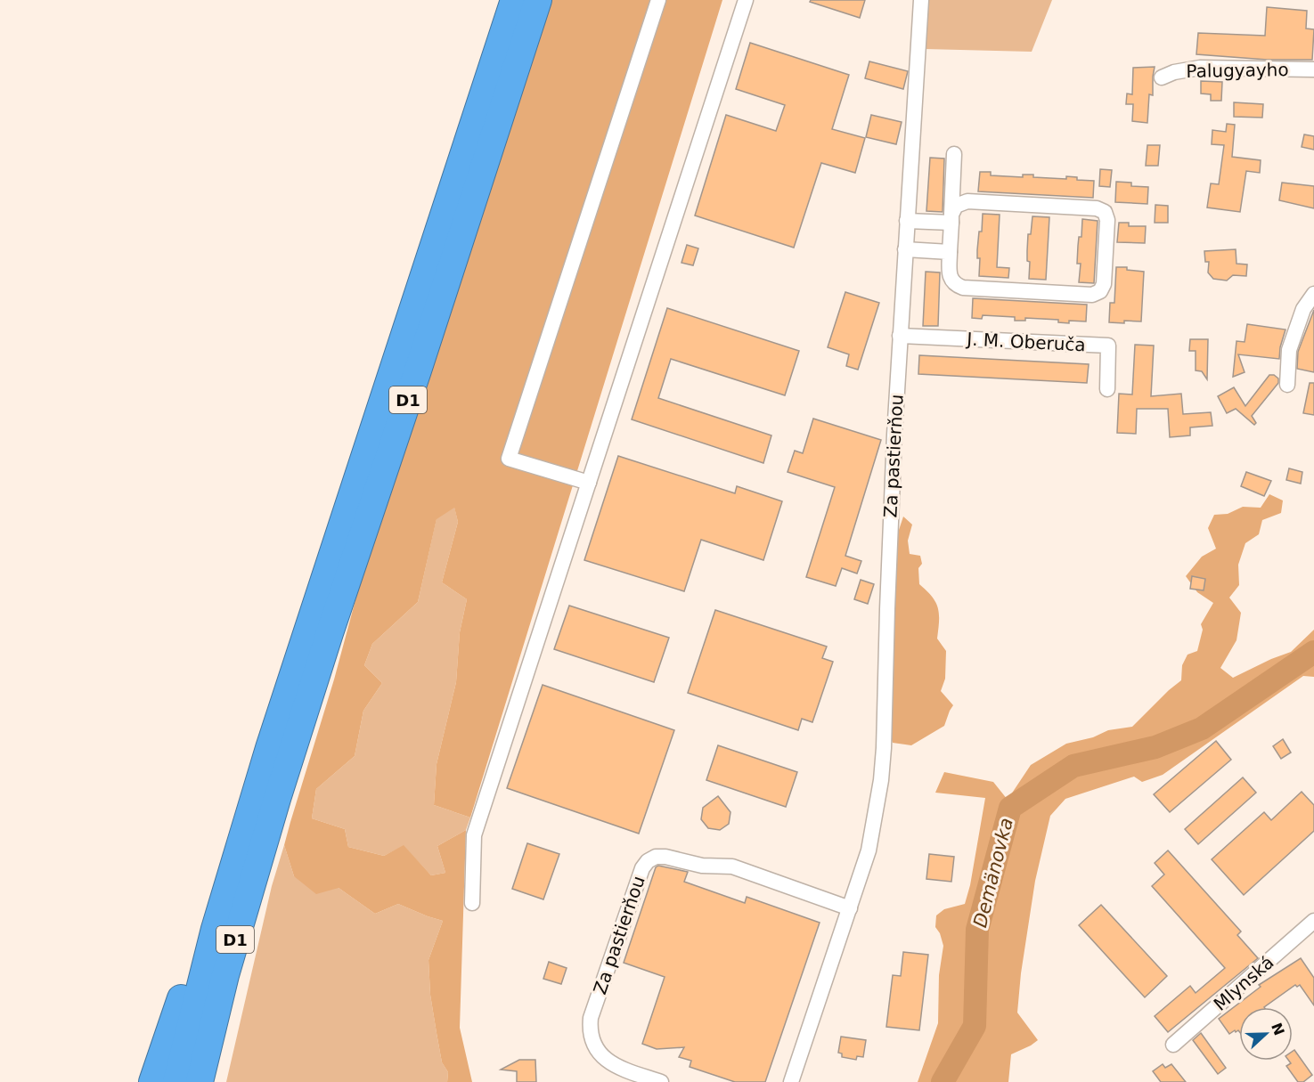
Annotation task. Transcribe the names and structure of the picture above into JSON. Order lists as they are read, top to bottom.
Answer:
{
  "streets": {
    "highway": ["D1"],
    "street": [
      "Palugyayho",
      "J. M. Oberuča",
      "Za pastierňou",
      "Mlynská"
    ]
  },
  "crossings": [
    ["J. M. Oberuča", "Za pastierňou"]
  ],
  "water": ["Demänovka"],
  "north": "right"
}
